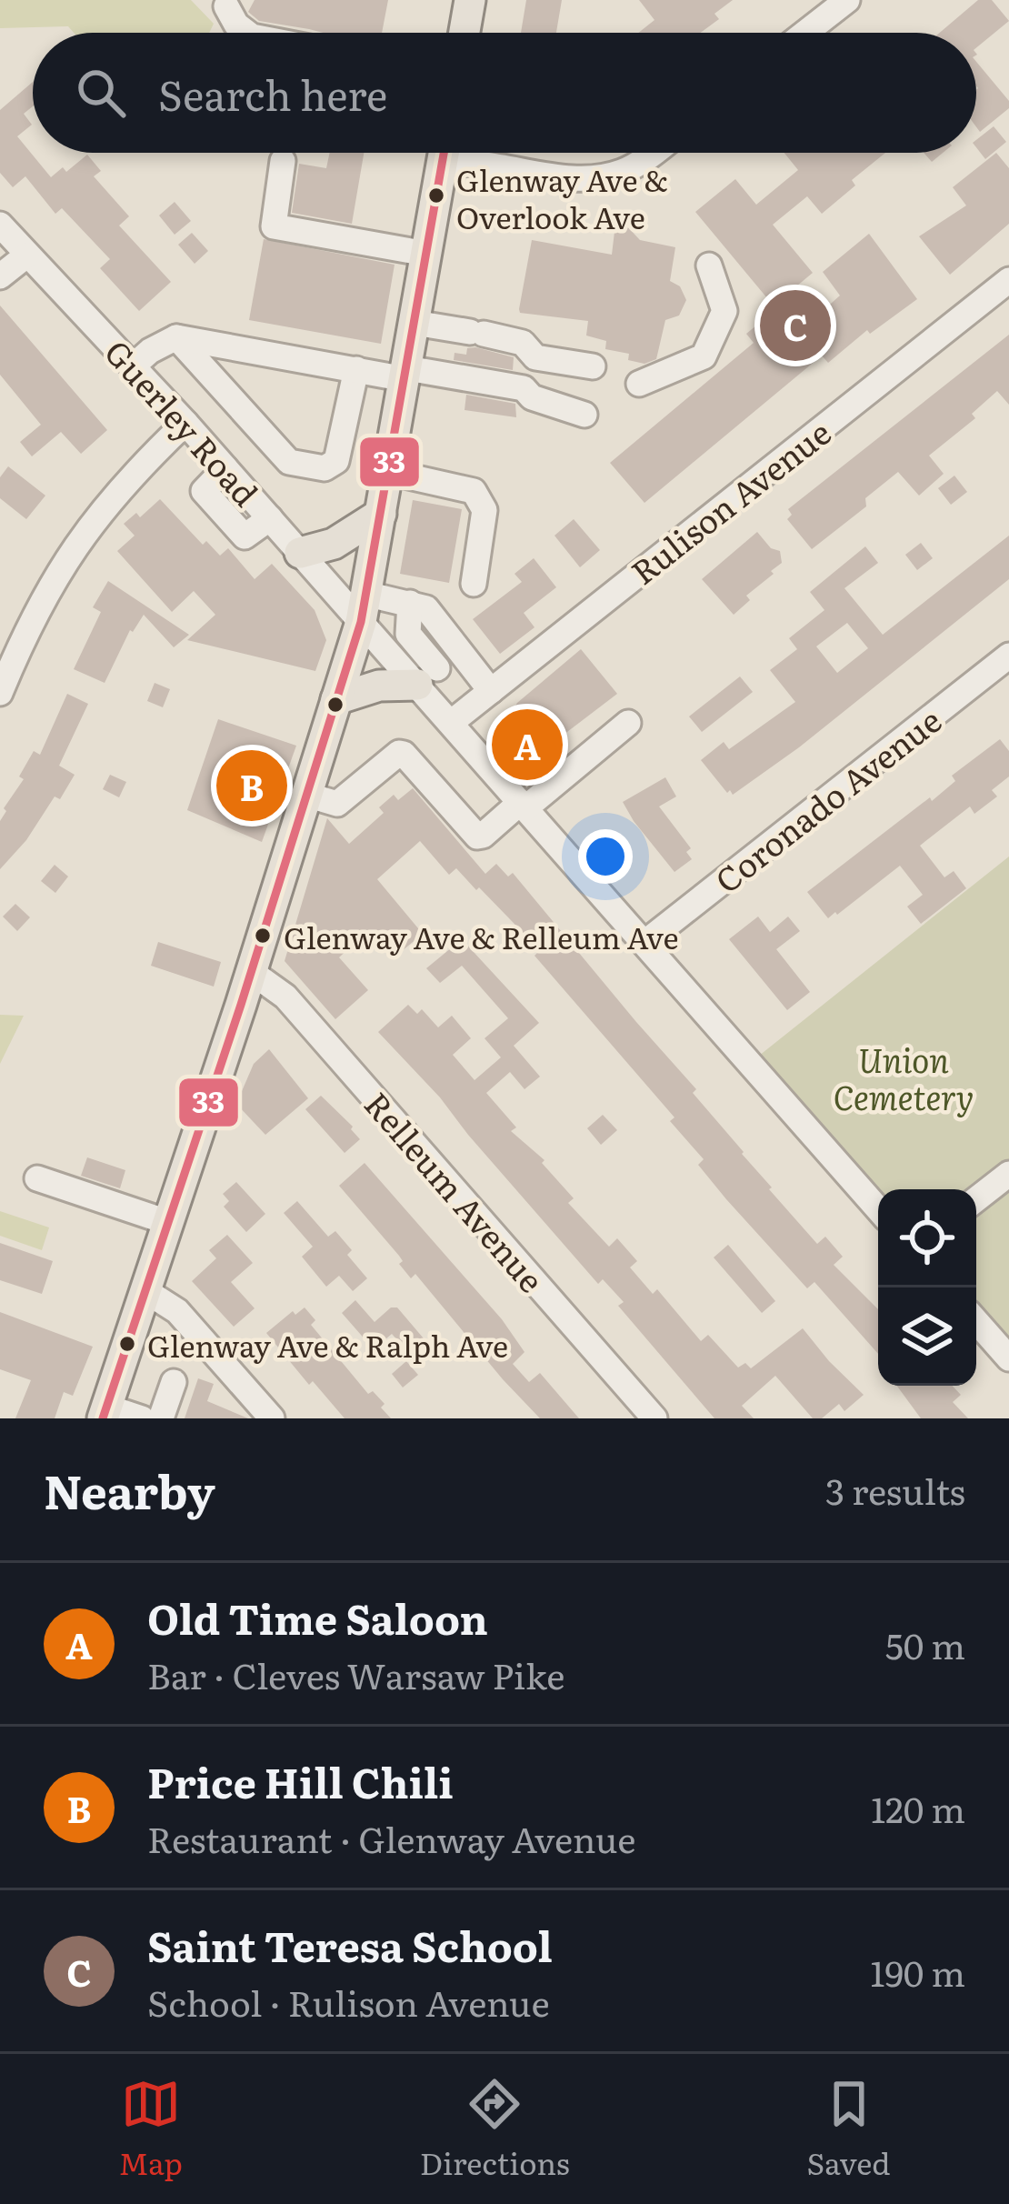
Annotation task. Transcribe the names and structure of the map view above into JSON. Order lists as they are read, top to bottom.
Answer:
{
  "streets": {
    "street": [
      "Guerley Road",
      "Rulison Avenue",
      "Coronado Avenue",
      "Relleum Avenue"
    ]
  },
  "parks": ["Union Cemetery"],
  "places": ["Glenway Ave & Overlook Ave", "Glenway Ave & Relleum Ave", "Glenway Ave & Ralph Ave"],
  "lines": ["transit line 33"],
  "page": {
    "search": "Search here",
    "pins": ["C", "A", "B"],
    "heading": ["Nearby", "3 results"],
    "list": [
      {
        "mark": "A",
        "name": "Old Time Saloon",
        "note": "Bar · Cleves Warsaw Pike",
        "value": "50 m"
      },
      {
        "mark": "B",
        "name": "Price Hill Chili",
        "note": "Restaurant · Glenway Avenue",
        "value": "120 m"
      },
      {
        "mark": "C",
        "name": "Saint Teresa School",
        "note": "School · Rulison Avenue",
        "value": "190 m"
      }
    ],
    "nav": ["Map", "Directions", "Saved"]
  }
}
